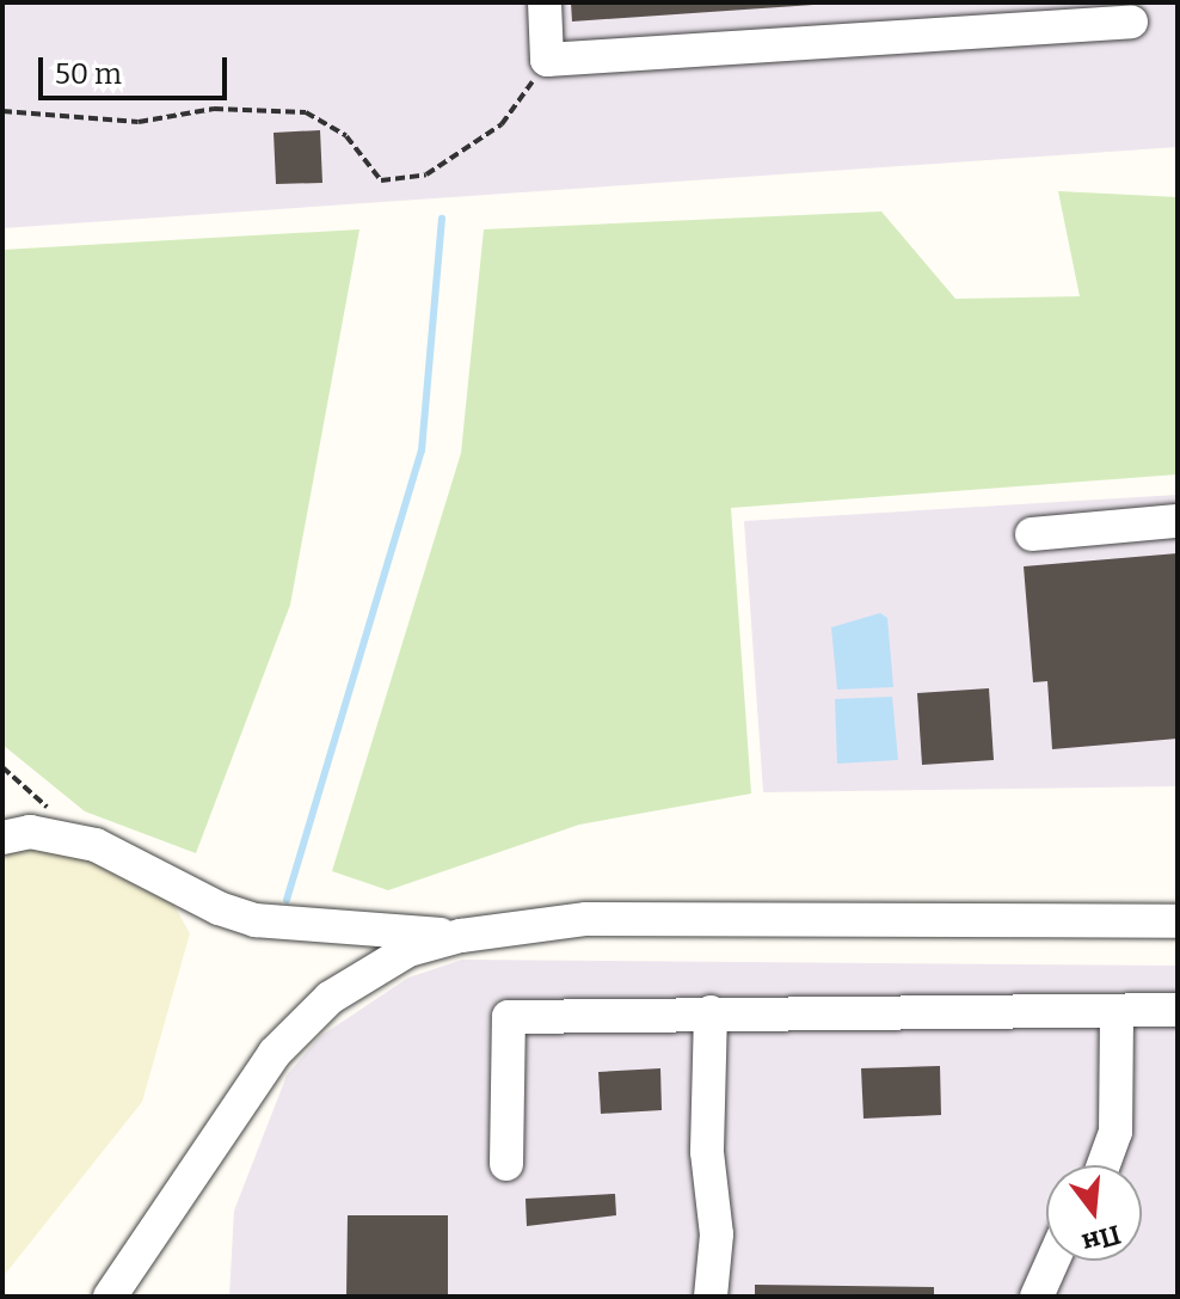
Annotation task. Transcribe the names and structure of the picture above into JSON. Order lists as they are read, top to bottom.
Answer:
{
  "scale_bar": "50 m",
  "north": "bottom"
}
